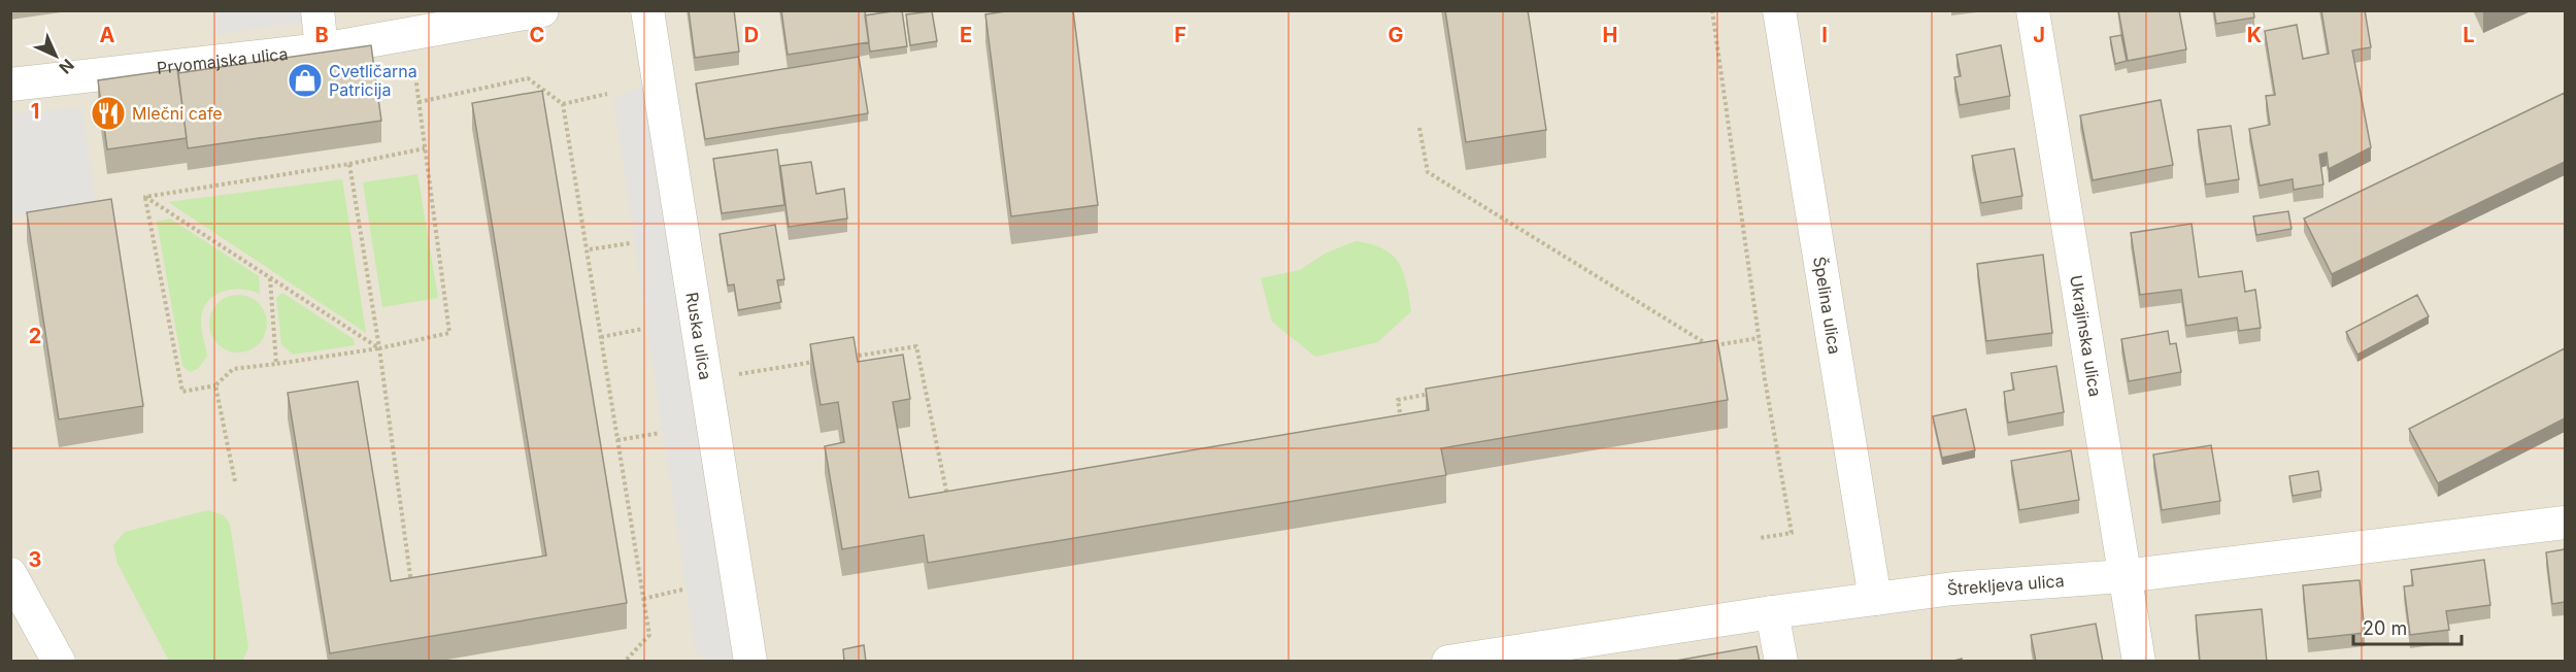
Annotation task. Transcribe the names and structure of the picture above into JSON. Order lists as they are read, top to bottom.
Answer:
{
  "streets": {
    "street": [
      "Prvomajska ulica",
      "Špelina ulica",
      "Ruska ulica",
      "Ukrajinska ulica",
      "Štrekljeva ulica"
    ]
  },
  "crossings": [
    ["Špelina ulica", "Štrekljeva ulica"],
    ["Ukrajinska ulica", "Štrekljeva ulica"]
  ],
  "places": {
    "shop": ["Cvetličarna Patricija"],
    "restaurant": ["Mlečni cafe"]
  },
  "scale_bar": "20 m",
  "north": "bottom right",
  "grid": {
    "columns": [
      "A",
      "B",
      "C",
      "D",
      "E",
      "F",
      "G",
      "H",
      "I",
      "J",
      "K",
      "L"
    ],
    "rows": ["1", "2", "3"]
  }
}
